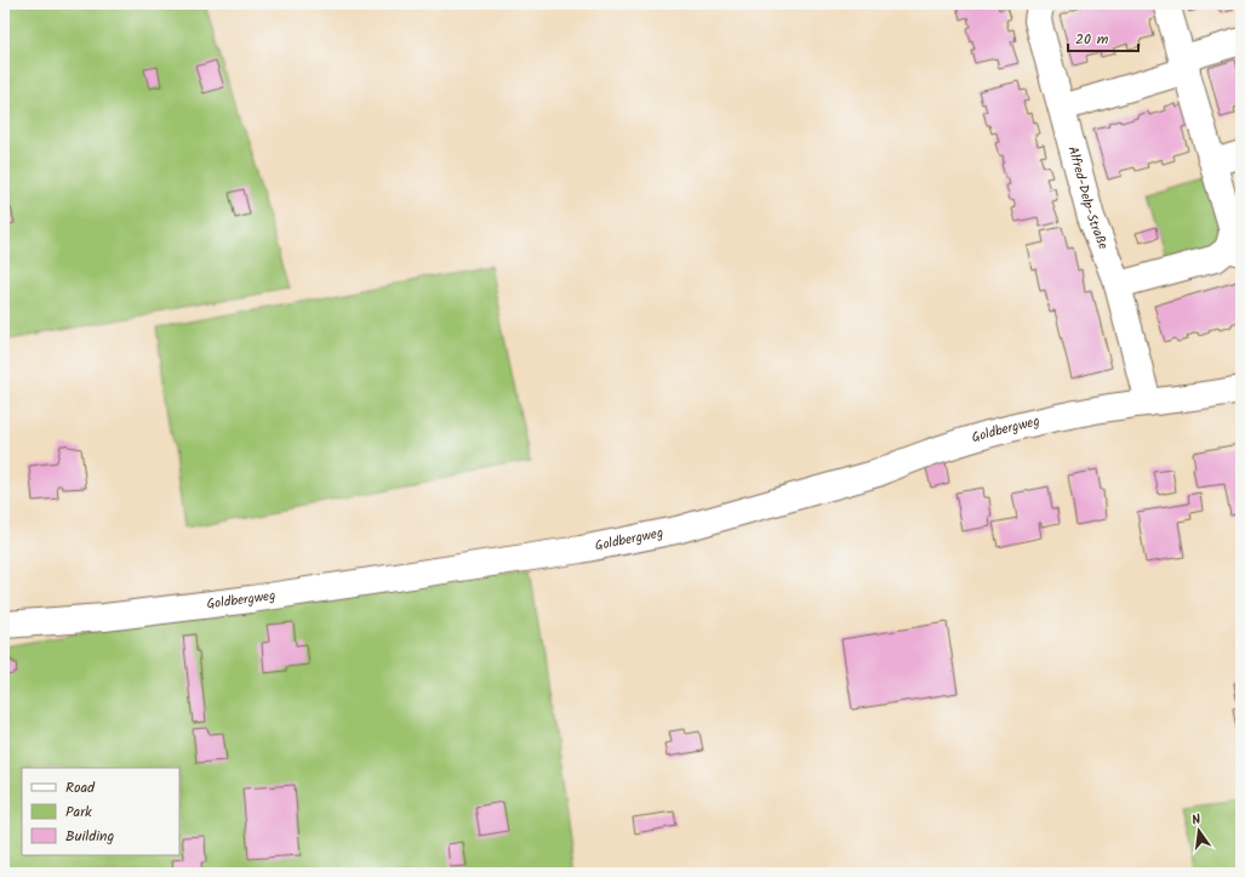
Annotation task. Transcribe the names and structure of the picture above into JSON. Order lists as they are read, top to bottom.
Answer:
{
  "streets": {
    "street": ["Alfred-Delp-Straße", "Goldbergweg"]
  },
  "crossings": [
    ["Alfred-Delp-Straße", "Goldbergweg"]
  ],
  "legend": ["Road", "Park", "Building"],
  "scale_bar": "20 m",
  "north": "top"
}
